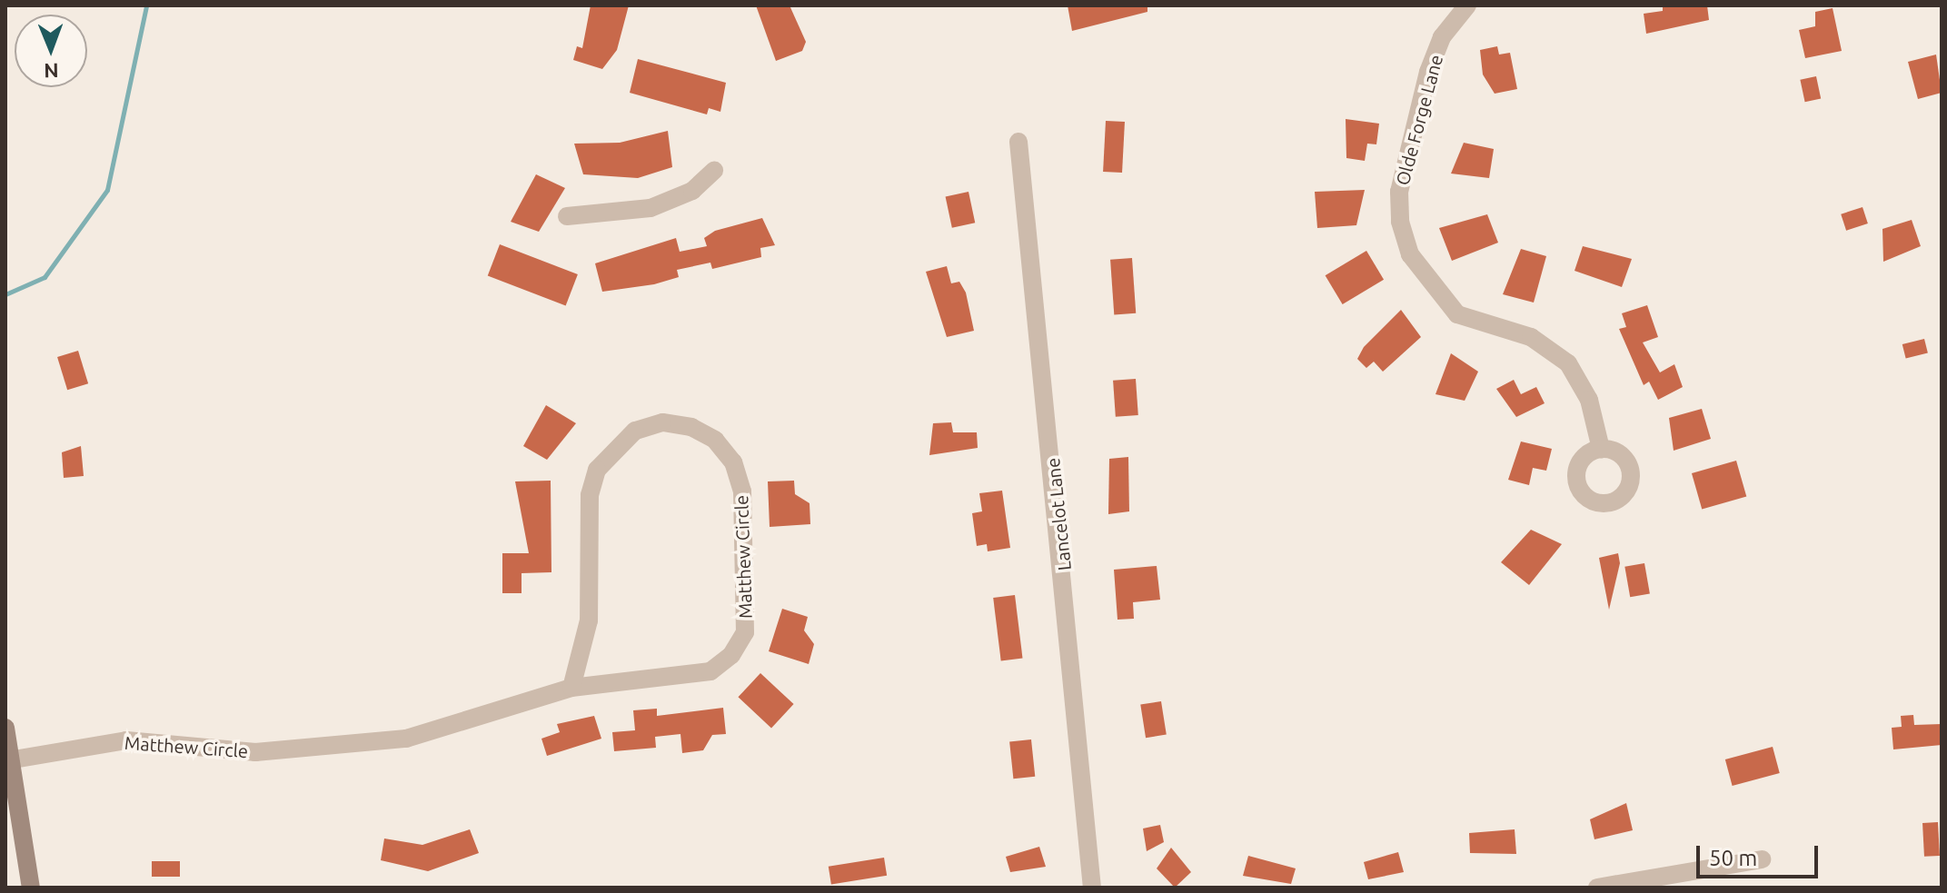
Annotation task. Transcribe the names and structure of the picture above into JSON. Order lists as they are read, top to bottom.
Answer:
{
  "streets": {
    "street": ["Olde Forge Lane", "Lancelot Lane", "Matthew Circle"]
  },
  "scale_bar": "50 m",
  "north": "bottom"
}
